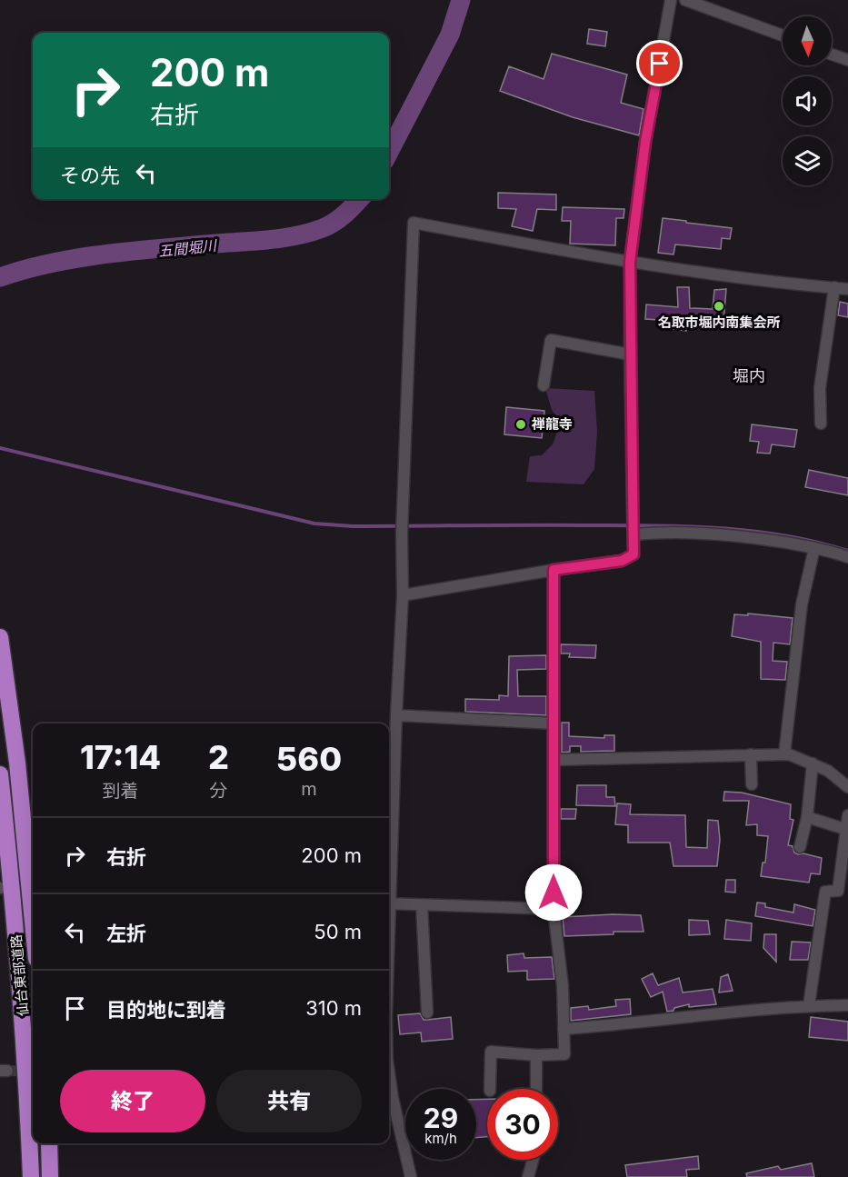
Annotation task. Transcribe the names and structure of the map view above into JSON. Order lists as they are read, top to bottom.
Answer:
{
  "streets": {
    "highway": ["仙台東部道路"]
  },
  "districts": ["堀内"],
  "water": ["五間堀川"],
  "places": ["名取市堀内南集会所", "禅龍寺"],
  "north": "bottom",
  "page": {
    "turn": ["200 m", "右折"],
    "then": "その先",
    "eta": [
      "17:14",
      "到着",
      "2",
      "分",
      "560",
      "m"
    ],
    "list": [
      {
        "name": "右折",
        "value": "200 m"
      },
      {
        "name": "左折",
        "value": "50 m"
      },
      {
        "name": "目的地に到着",
        "value": "310 m"
      }
    ],
    "buttons": ["終了", "共有"],
    "speed": "29 km/h",
    "limit": "30"
  }
}
